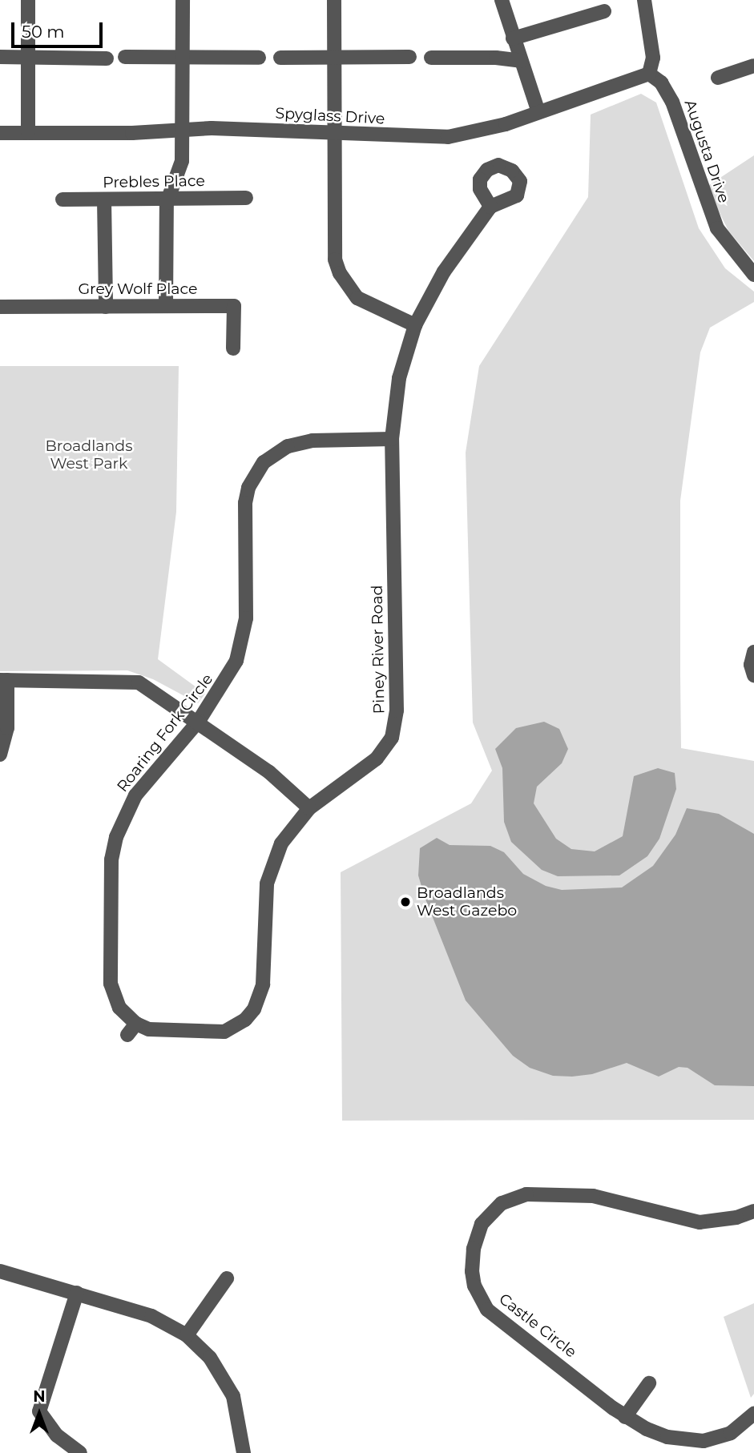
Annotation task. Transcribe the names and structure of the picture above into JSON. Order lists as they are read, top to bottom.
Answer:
{
  "streets": {
    "street": [
      "Spyglass Drive",
      "Augusta Drive",
      "Prebles Place",
      "Grey Wolf Place",
      "Piney River Road",
      "Roaring Fork Circle",
      "Castle Circle"
    ]
  },
  "crossings": [
    ["Spyglass Drive", "Augusta Drive"],
    ["Piney River Road", "Roaring Fork Circle"]
  ],
  "parks": ["Broadlands West Park"],
  "places": ["Broadlands West Gazebo"],
  "scale_bar": "50 m",
  "north": "top"
}
